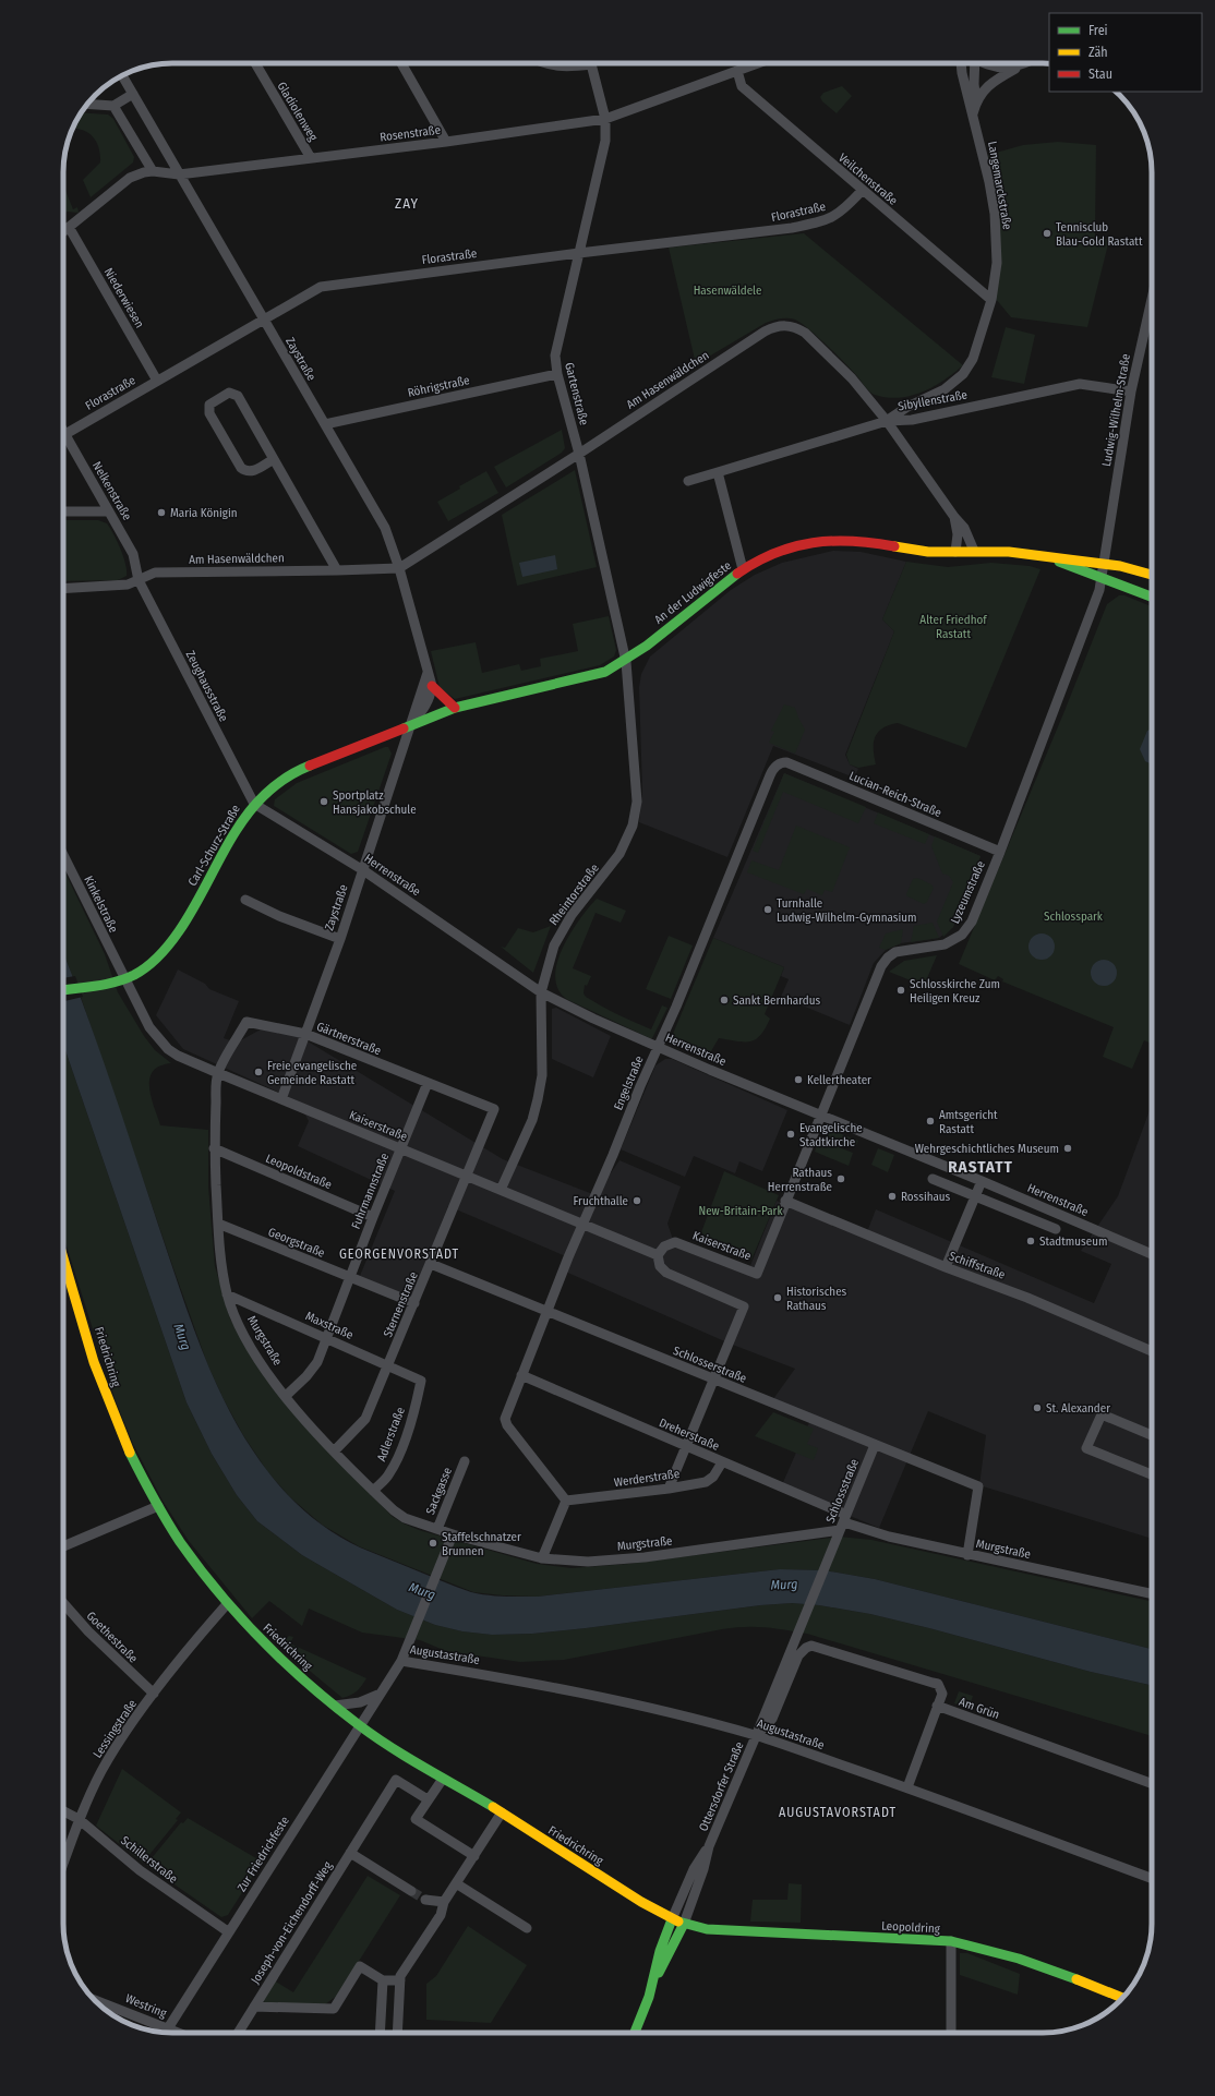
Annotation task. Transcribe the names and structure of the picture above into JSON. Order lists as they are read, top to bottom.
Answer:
{
  "streets": {
    "street": [
      "Gladiolenweg",
      "Rosenstraße",
      "Veilchenstraße",
      "Langemarckstraße",
      "Florastraße",
      "Niederwiesen",
      "Zaystraße",
      "Am Hasenwäldchen",
      "Röhrigstraße",
      "Gartenstraße",
      "Sibyllenstraße",
      "Ludwig-Wilhelm-Straße",
      "Nelkenstraße",
      "An der Ludwigfeste",
      "Zeughausstraße",
      "Lucian-Reich-Straße",
      "Carl-Schurz-Straße",
      "Herrenstraße",
      "Lyzeumstraße",
      "Rheintorstraße",
      "Kinkelstraße",
      "Gärtnerstraße",
      "Engelstraße",
      "Kaiserstraße",
      "Leopoldstraße",
      "Fuhrmannstraße",
      "Georgstraße",
      "Schiffstraße",
      "Sternenstraße",
      "Maxstraße",
      "Murgstraße",
      "Friedrichring",
      "Schlosserstraße",
      "Adlerstraße",
      "Dreherstraße",
      "Werderstraße",
      "Sackgasse",
      "Schlossstraße",
      "Goethestraße",
      "Augustastraße",
      "Am Grün",
      "Lessingstraße",
      "Ottersdorfer Straße",
      "Zur Friedrichfeste",
      "Schillerstraße",
      "Joseph-von-Eichendorff-Weg",
      "Leopoldring",
      "Westring"
    ]
  },
  "crossings": [
    ["Gladiolenweg", "Rosenstraße"],
    ["Rosenstraße", "Veilchenstraße"],
    ["Rosenstraße", "Niederwiesen"],
    ["Rosenstraße", "Zaystraße"],
    ["Rosenstraße", "Gartenstraße"],
    ["Veilchenstraße", "Langemarckstraße"],
    ["Veilchenstraße", "Florastraße"],
    ["Langemarckstraße", "Am Hasenwäldchen"],
    ["Langemarckstraße", "Sibyllenstraße"],
    ["Florastraße", "Niederwiesen"],
    ["Florastraße", "Zaystraße"],
    ["Florastraße", "Gartenstraße"],
    ["Florastraße", "Nelkenstraße"],
    ["Zaystraße", "Am Hasenwäldchen"],
    ["Zaystraße", "Röhrigstraße"],
    ["Zaystraße", "An der Ludwigfeste"],
    ["Zaystraße", "Carl-Schurz-Straße"],
    ["Zaystraße", "Herrenstraße"],
    ["Zaystraße", "Gärtnerstraße"],
    ["Zaystraße", "Kaiserstraße"],
    ["Am Hasenwäldchen", "Gartenstraße"],
    ["Am Hasenwäldchen", "Sibyllenstraße"],
    ["Am Hasenwäldchen", "Nelkenstraße"],
    ["Am Hasenwäldchen", "An der Ludwigfeste"],
    ["Am Hasenwäldchen", "Zeughausstraße"],
    ["Röhrigstraße", "Gartenstraße"],
    ["Gartenstraße", "An der Ludwigfeste"],
    ["Gartenstraße", "Rheintorstraße"],
    ["Sibyllenstraße", "Ludwig-Wilhelm-Straße"],
    ["Ludwig-Wilhelm-Straße", "An der Ludwigfeste"],
    ["Ludwig-Wilhelm-Straße", "Lyzeumstraße"],
    ["Nelkenstraße", "Zeughausstraße"],
    ["An der Ludwigfeste", "Carl-Schurz-Straße"],
    ["An der Ludwigfeste", "Lyzeumstraße"],
    ["An der Ludwigfeste", "Rheintorstraße"],
    ["Zeughausstraße", "Carl-Schurz-Straße"],
    ["Zeughausstraße", "Herrenstraße"],
    ["Lucian-Reich-Straße", "Lyzeumstraße"],
    ["Lucian-Reich-Straße", "Engelstraße"],
    ["Carl-Schurz-Straße", "Herrenstraße"],
    ["Carl-Schurz-Straße", "Kinkelstraße"],
    ["Carl-Schurz-Straße", "Kaiserstraße"],
    ["Herrenstraße", "Lyzeumstraße"],
    ["Herrenstraße", "Rheintorstraße"],
    ["Herrenstraße", "Engelstraße"],
    ["Lyzeumstraße", "Kaiserstraße"],
    ["Lyzeumstraße", "Schiffstraße"],
    ["Rheintorstraße", "Kaiserstraße"],
    ["Kinkelstraße", "Kaiserstraße"],
    ["Gärtnerstraße", "Kaiserstraße"],
    ["Gärtnerstraße", "Fuhrmannstraße"],
    ["Gärtnerstraße", "Sternenstraße"],
    ["Gärtnerstraße", "Murgstraße"],
    ["Engelstraße", "Kaiserstraße"],
    ["Engelstraße", "Schlosserstraße"],
    ["Engelstraße", "Dreherstraße"],
    ["Engelstraße", "Werderstraße"],
    ["Kaiserstraße", "Fuhrmannstraße"],
    ["Kaiserstraße", "Sternenstraße"],
    ["Kaiserstraße", "Murgstraße"],
    ["Leopoldstraße", "Fuhrmannstraße"],
    ["Leopoldstraße", "Murgstraße"],
    ["Fuhrmannstraße", "Georgstraße"],
    ["Fuhrmannstraße", "Maxstraße"],
    ["Fuhrmannstraße", "Murgstraße"],
    ["Georgstraße", "Sternenstraße"],
    ["Georgstraße", "Murgstraße"],
    ["Sternenstraße", "Maxstraße"],
    ["Sternenstraße", "Murgstraße"],
    ["Sternenstraße", "Schlosserstraße"],
    ["Maxstraße", "Murgstraße"],
    ["Maxstraße", "Adlerstraße"],
    ["Murgstraße", "Schlosserstraße"],
    ["Murgstraße", "Adlerstraße"],
    ["Murgstraße", "Dreherstraße"],
    ["Murgstraße", "Sackgasse"],
    ["Murgstraße", "Schlossstraße"],
    ["Murgstraße", "Zur Friedrichfeste"],
    ["Friedrichring", "Lessingstraße"],
    ["Friedrichring", "Ottersdorfer Straße"],
    ["Friedrichring", "Zur Friedrichfeste"],
    ["Friedrichring", "Leopoldring"],
    ["Schlosserstraße", "Schlossstraße"],
    ["Dreherstraße", "Werderstraße"],
    ["Dreherstraße", "Schlossstraße"],
    ["Schlossstraße", "Ottersdorfer Straße"],
    ["Goethestraße", "Lessingstraße"],
    ["Augustastraße", "Ottersdorfer Straße"],
    ["Augustastraße", "Zur Friedrichfeste"],
    ["Am Grün", "Ottersdorfer Straße"],
    ["Lessingstraße", "Schillerstraße"],
    ["Ottersdorfer Straße", "Leopoldring"],
    ["Zur Friedrichfeste", "Schillerstraße"],
    ["Zur Friedrichfeste", "Westring"]
  ],
  "districts": [
    "ZAY",
    "RASTATT",
    "GEORGENVORSTADT",
    "AUGUSTAVORSTADT"
  ],
  "water": ["Murg"],
  "parks": [
    "Hasenwäldele",
    "Alter Friedhof Rastatt",
    "Schlosspark",
    "New-Britain-Park"
  ],
  "places": [
    "Tennisclub Blau-Gold Rastatt",
    "Maria Königin",
    "Sportplatz Hansjakobschule",
    "Turnhalle Ludwig-Wilhelm-Gymnasium",
    "Schlosskirche Zum Heiligen Kreuz",
    "Sankt Bernhardus",
    "Freie evangelische Gemeinde Rastatt",
    "Kellertheater",
    "Amtsgericht Rastatt",
    "Evangelische Stadtkirche",
    "Wehrgeschichtliches Museum",
    "Rathaus Herrenstraße",
    "Rossihaus",
    "Fruchthalle",
    "Stadtmuseum",
    "Historisches Rathaus",
    "St. Alexander",
    "Staffelschnatzer Brunnen"
  ],
  "legend": ["Frei", "Zäh", "Stau"]
}
